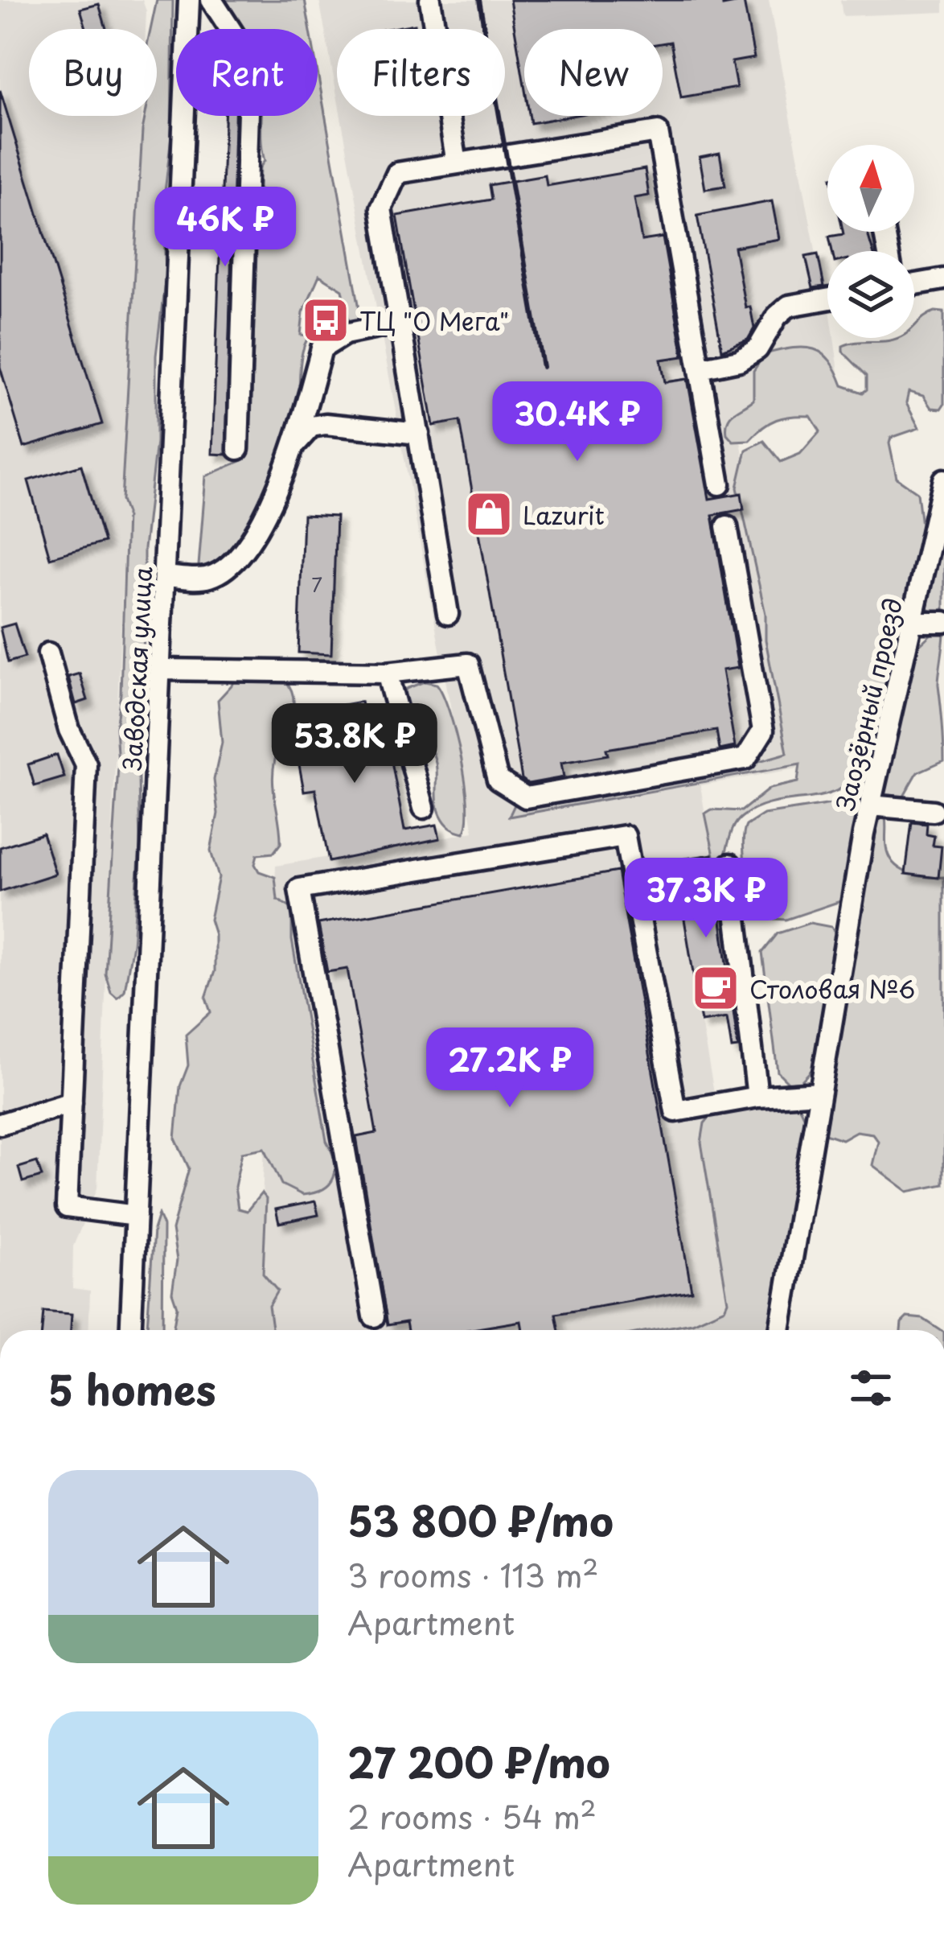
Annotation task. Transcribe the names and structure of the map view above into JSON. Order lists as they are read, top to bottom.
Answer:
{
  "streets": {
    "street": ["Заводская улица", "Заозёрный проезд"]
  },
  "places": {
    "bus stop": ["ТЦ \"О Мега\""],
    "shop": ["Lazurit"],
    "cafe": ["Столовая №6"]
  },
  "house_numbers": ["7"],
  "north": "top",
  "page": {
    "chip": [
      "Buy",
      "Rent",
      "Filters",
      "New"
    ],
    "price": [
      "46K ₽",
      "30.4K ₽",
      "53.8K ₽",
      "37.3K ₽",
      "27.2K ₽"
    ],
    "heading": "5 homes",
    "list": [
      {
        "name": "53 800 ₽/mo",
        "note": "3 rooms · 113 m² · Apartment"
      },
      {
        "name": "27 200 ₽/mo",
        "note": "2 rooms · 54 m² · Apartment"
      }
    ]
  }
}
